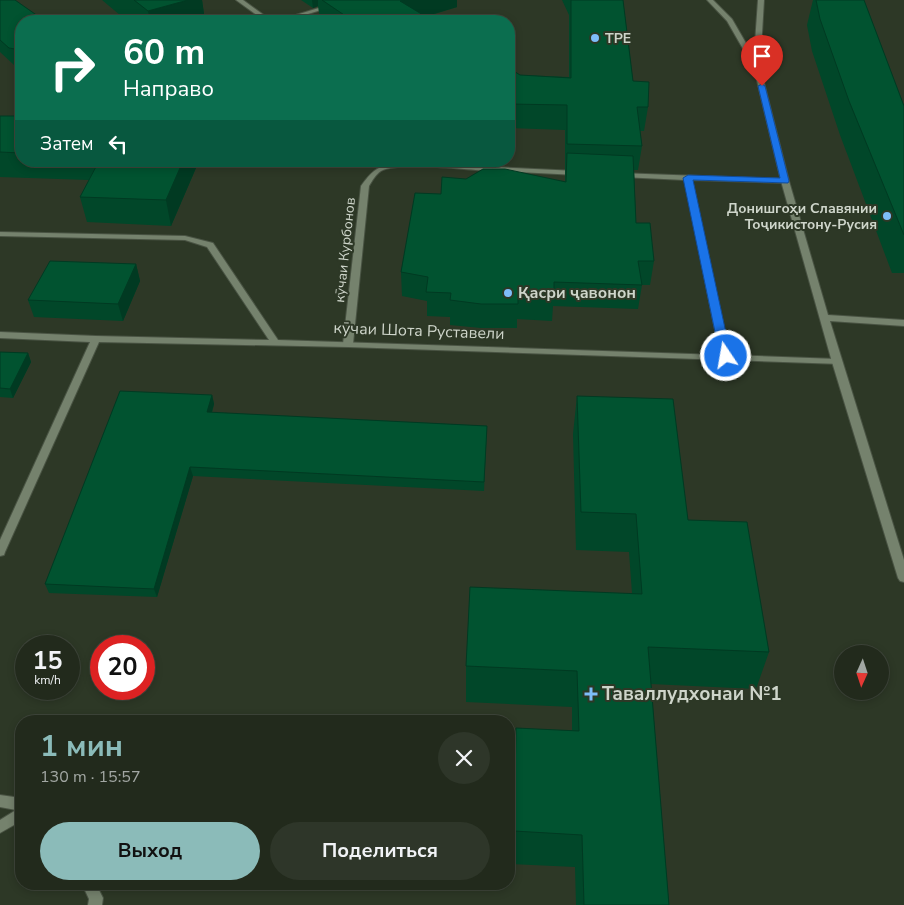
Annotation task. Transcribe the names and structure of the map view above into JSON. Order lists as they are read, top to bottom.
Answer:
{
  "streets": {
    "street": ["кӯчаи Курбонов", "кӯчаи Шота Руставели"]
  },
  "crossings": [
    ["кӯчаи Курбонов", "кӯчаи Шота Руставели"]
  ],
  "places": {
    "other": ["TPE", "Донишгоҳи Славянии Тоҷикистону-Русия", "Қасри ҷавонон"],
    "health": ["Таваллудхонаи №1"]
  },
  "north": "bottom",
  "page": {
    "turn": ["60 m", "Направо"],
    "then": "Затем",
    "speed": "15 km/h",
    "limit": "20",
    "heading": ["1 мин", "130 m · 15:57"],
    "buttons": ["Выход", "Поделиться"]
  }
}
